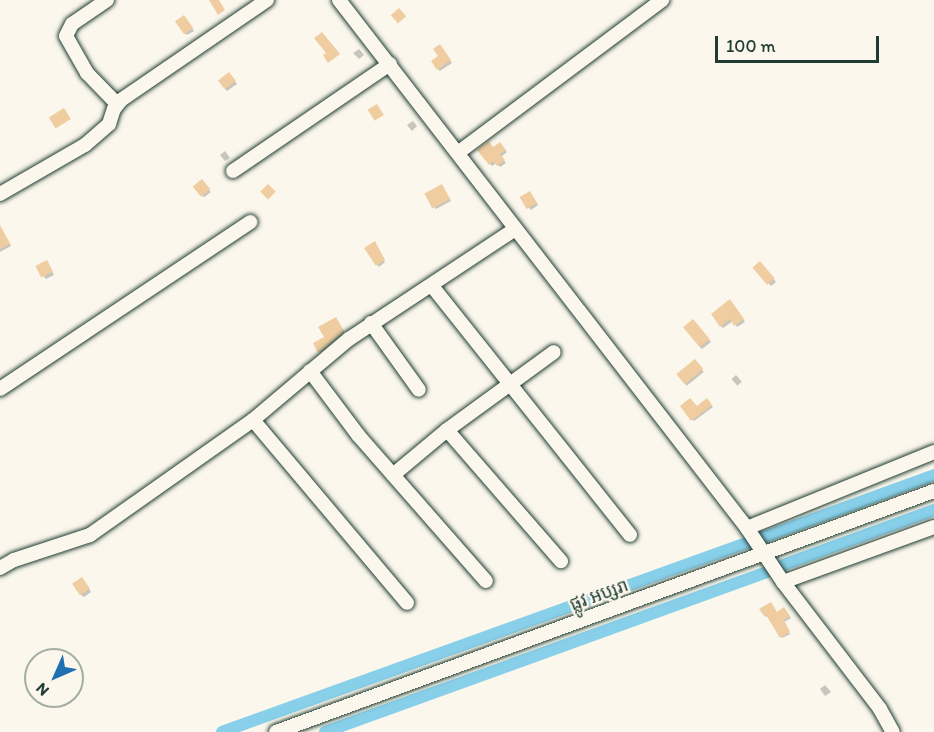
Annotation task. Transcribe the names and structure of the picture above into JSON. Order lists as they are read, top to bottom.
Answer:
{
  "streets": {
    "street": ["ផ្លូវ អប្សរា"]
  },
  "scale_bar": "100 m",
  "north": "bottom left"
}
